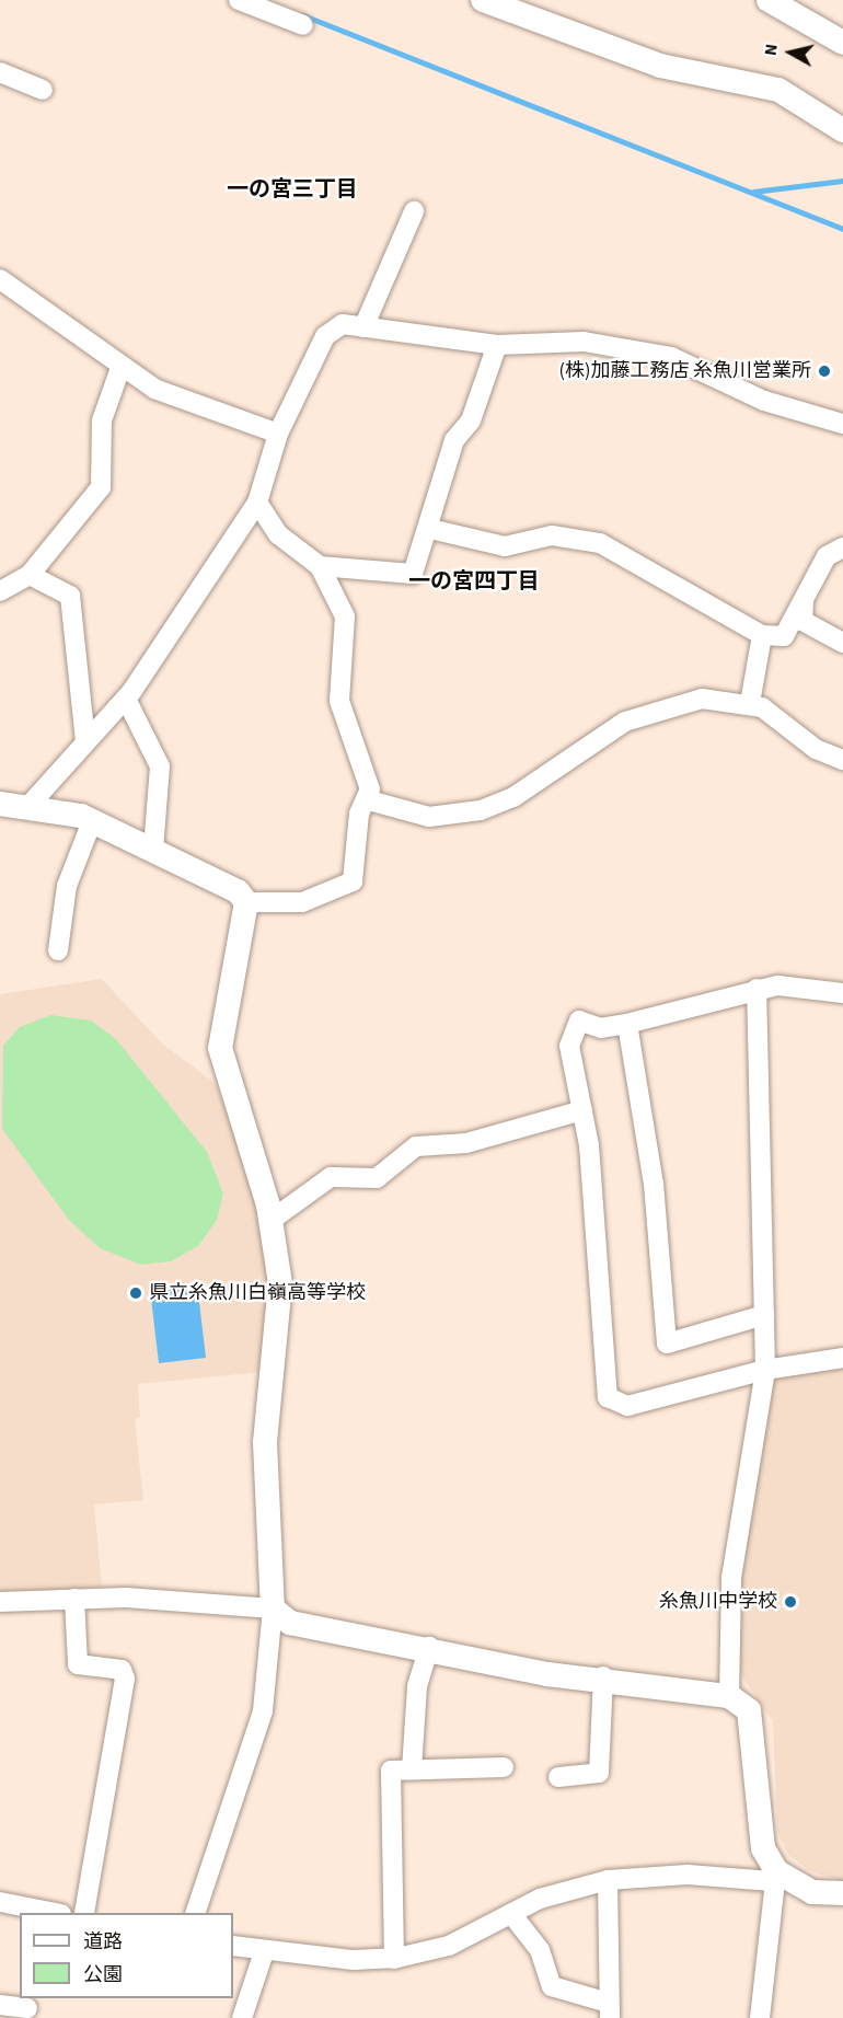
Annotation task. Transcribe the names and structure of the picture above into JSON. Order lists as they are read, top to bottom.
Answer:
{
  "districts": ["一の宮三丁目", "一の宮四丁目"],
  "places": ["(株)加藤工務店 糸魚川営業所", "県立糸魚川白嶺高等学校", "糸魚川中学校"],
  "legend": ["道路", "公園"],
  "north": "left"
}
